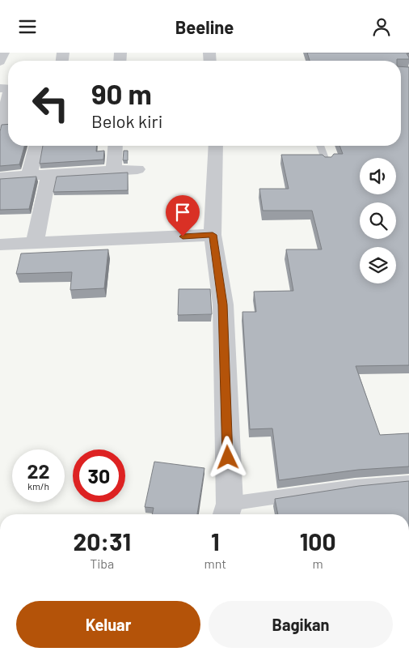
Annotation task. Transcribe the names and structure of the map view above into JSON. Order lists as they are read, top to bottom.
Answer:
{
  "page": {
    "header": "Beeline",
    "turn": ["90 m", "Belok kiri"],
    "speed": "22 km/h",
    "limit": "30",
    "eta": [
      "20:31",
      "Tiba",
      "1",
      "mnt",
      "100",
      "m"
    ],
    "buttons": ["Keluar", "Bagikan"]
  }
}
